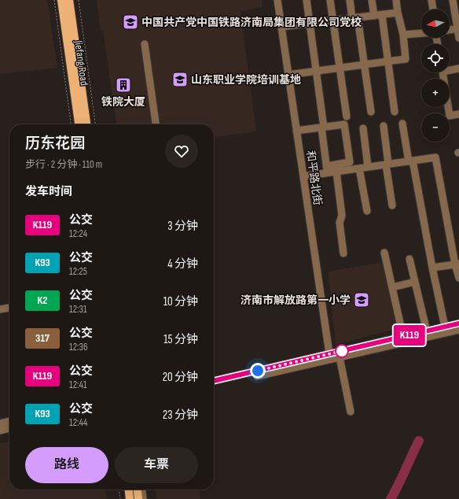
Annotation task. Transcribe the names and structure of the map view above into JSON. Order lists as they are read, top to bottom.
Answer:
{
  "streets": {
    "main road": ["Jiefang Road"],
    "street": ["和平路北街"]
  },
  "places": {
    "school or university": ["中国共产党中国铁路济南局集团有限公司党校", "山东职业学院培训基地", "济南市解放路第一小学"],
    "building": ["铁院大厦"]
  },
  "lines": ["bus line K119"],
  "north": "left",
  "page": {
    "on_map": "K119",
    "map_buttons": ["+", "−"],
    "heading": [
      ["历东花园", "步行 · 2 分钟 · 110 m"],
      "发车时间"
    ],
    "list": [
      {
        "mark": "K119",
        "name": "公交",
        "note": "12:24",
        "value": "3 分钟"
      },
      {
        "mark": "K93",
        "name": "公交",
        "note": "12:25",
        "value": "4 分钟"
      },
      {
        "mark": "K2",
        "name": "公交",
        "note": "12:31",
        "value": "10 分钟"
      },
      {
        "mark": "317",
        "name": "公交",
        "note": "12:36",
        "value": "15 分钟"
      },
      {
        "mark": "K119",
        "name": "公交",
        "note": "12:41",
        "value": "20 分钟"
      },
      {
        "mark": "K93",
        "name": "公交",
        "note": "12:44",
        "value": "23 分钟"
      }
    ],
    "buttons": ["路线", "车票"]
  }
}
